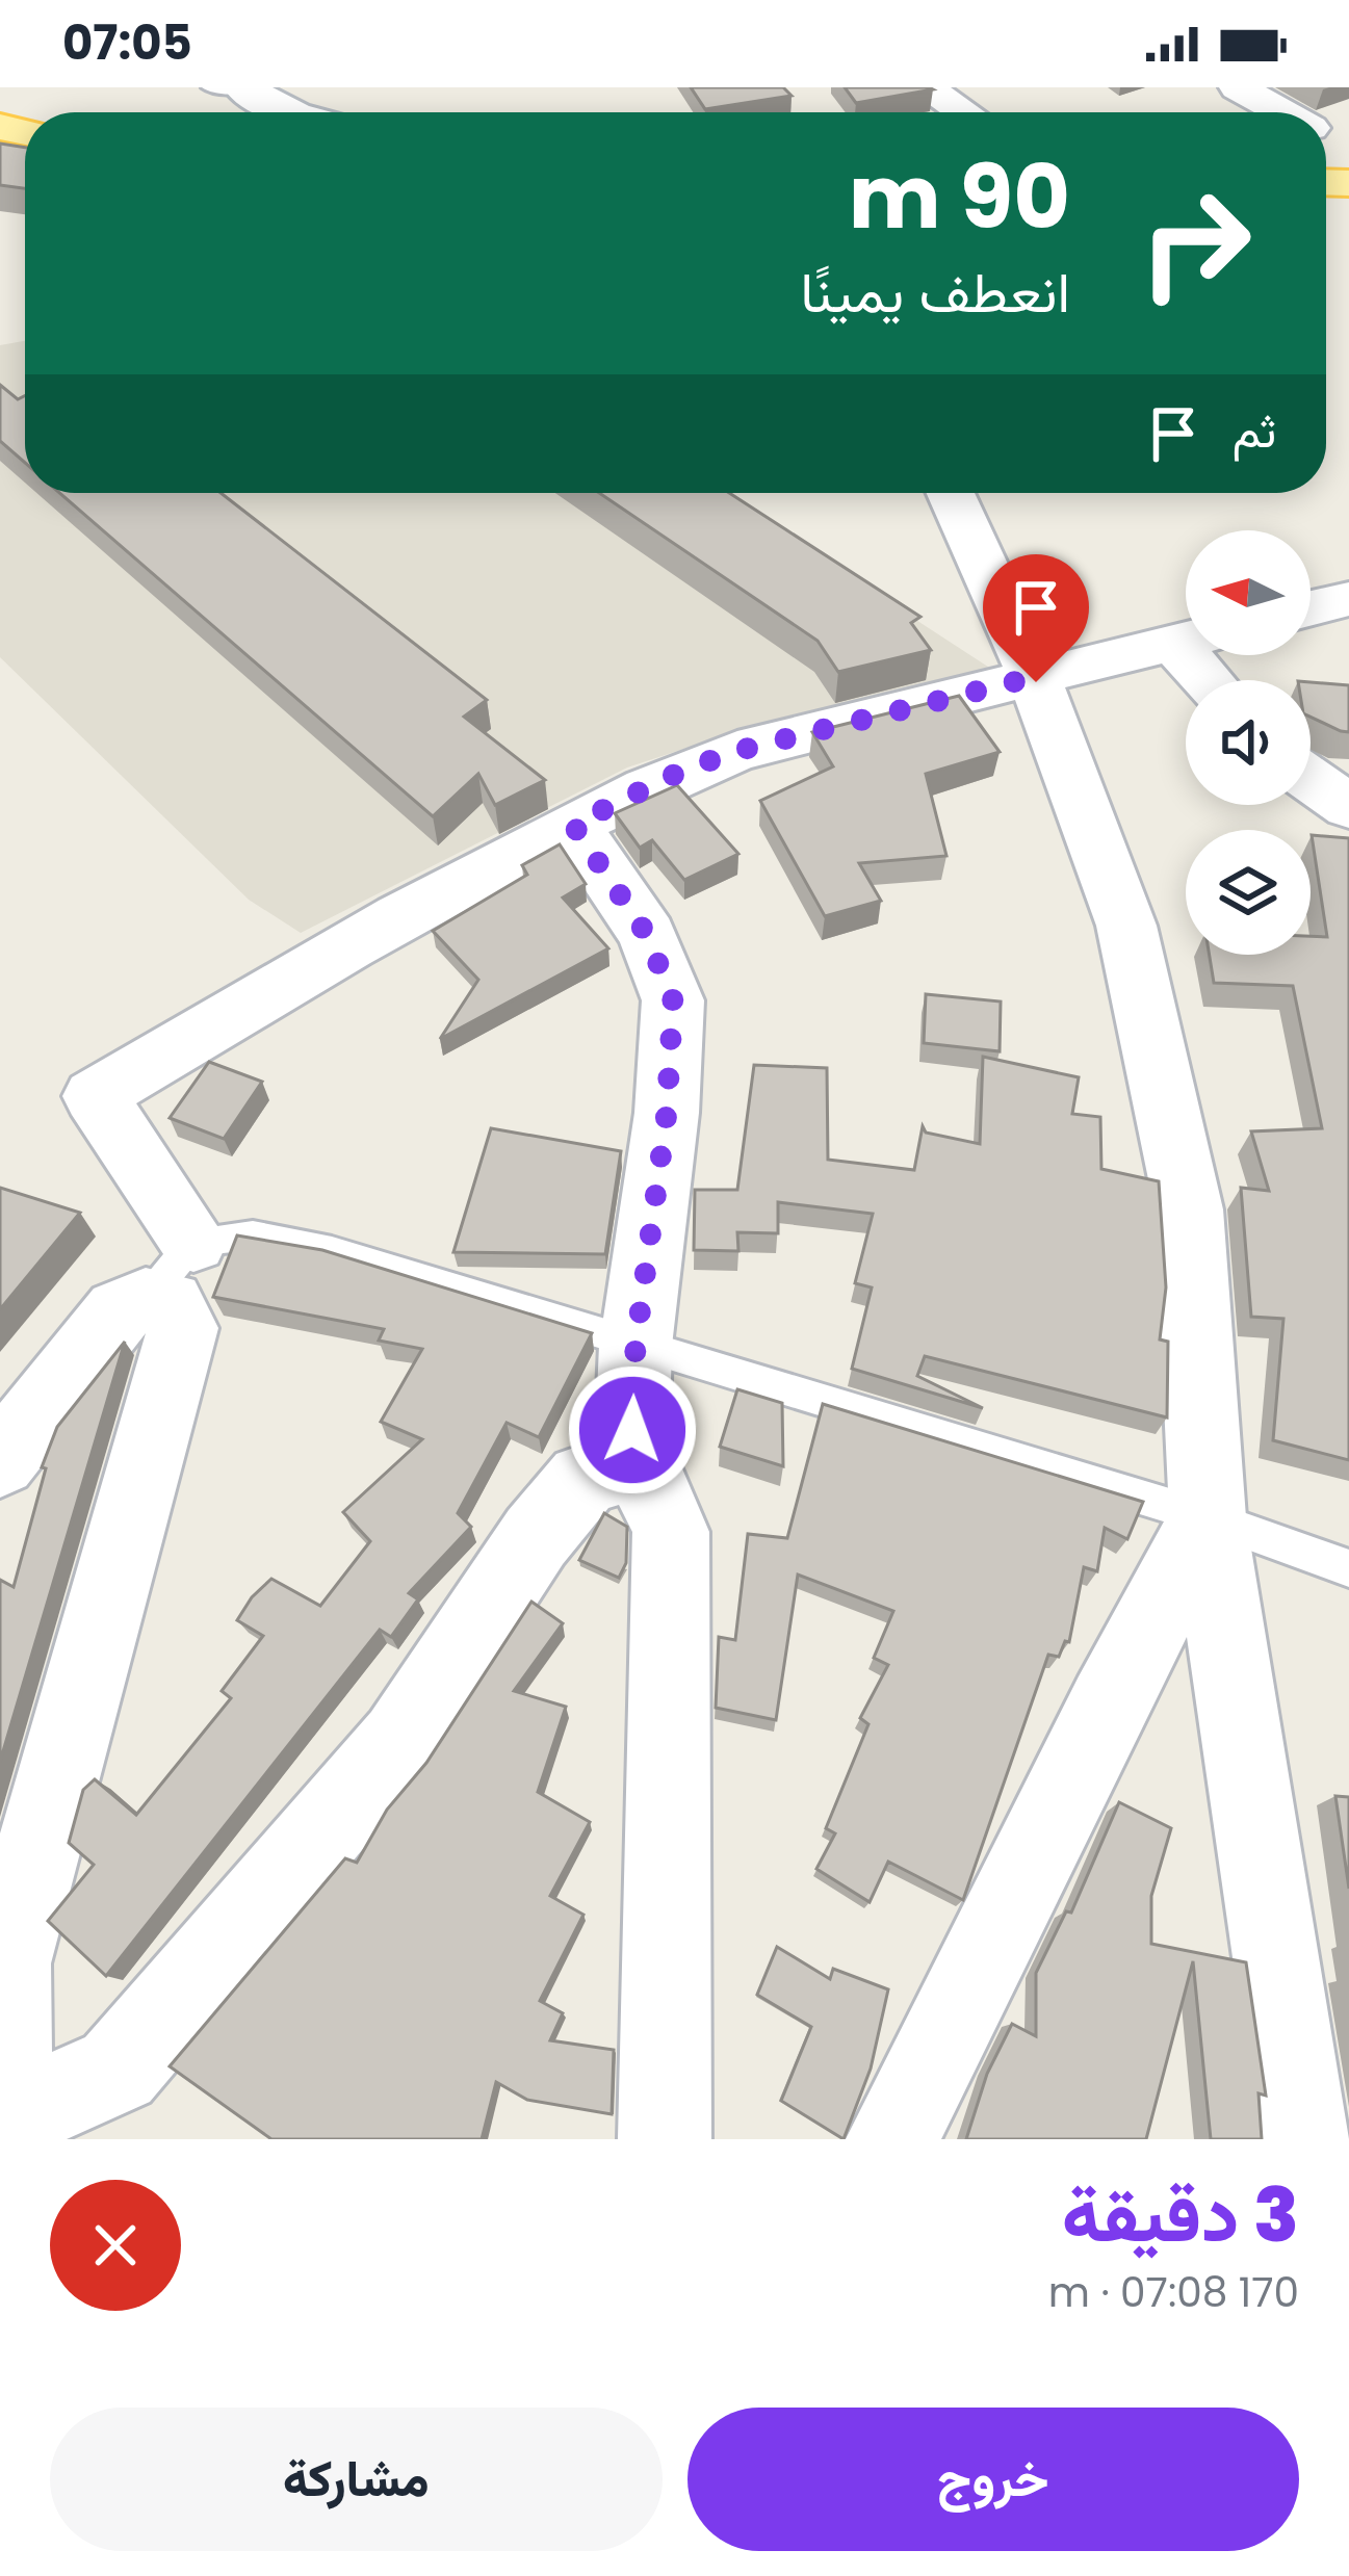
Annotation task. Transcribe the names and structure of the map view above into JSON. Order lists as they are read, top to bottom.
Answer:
{
  "north": "left",
  "page": {
    "status": "07:05",
    "turn": ["90 m", "انعطف يمينًا"],
    "then": "ثم",
    "heading": ["3 دقيقة", "170 m · 07:08"],
    "buttons": ["خروج", "مشاركة"]
  }
}
